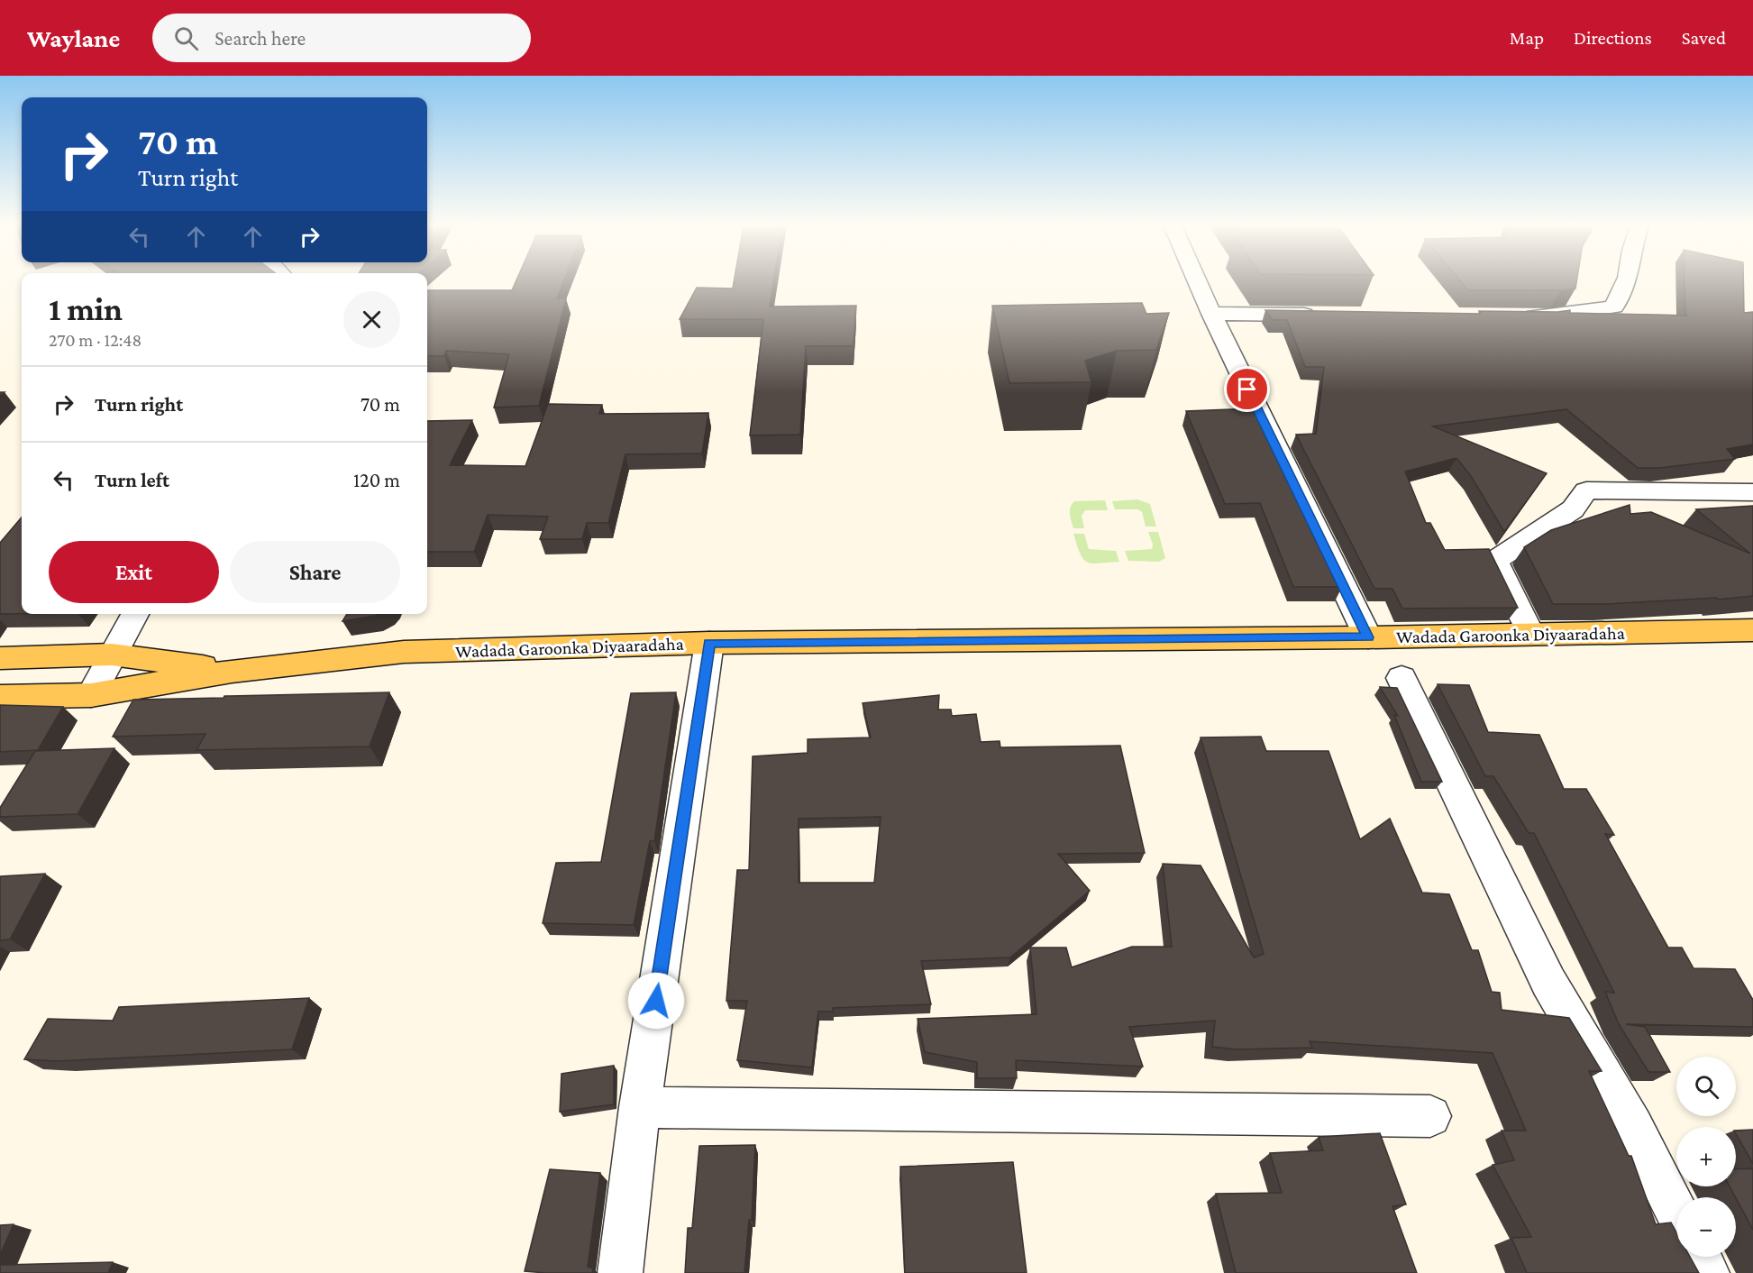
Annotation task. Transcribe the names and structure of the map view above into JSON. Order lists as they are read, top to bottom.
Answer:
{
  "streets": {
    "main road": ["Wadada Garoonka Diyaaradaha"]
  },
  "page": {
    "header": "Waylane",
    "search": "Search here",
    "nav": ["Map", "Directions", "Saved"],
    "turn": ["70 m", "Turn right"],
    "heading": ["1 min", "270 m · 12:48"],
    "list": [
      {
        "name": "Turn right",
        "value": "70 m"
      },
      {
        "name": "Turn left",
        "value": "120 m"
      }
    ],
    "buttons": ["Exit", "Share"],
    "map_buttons": ["+", "−"]
  }
}
